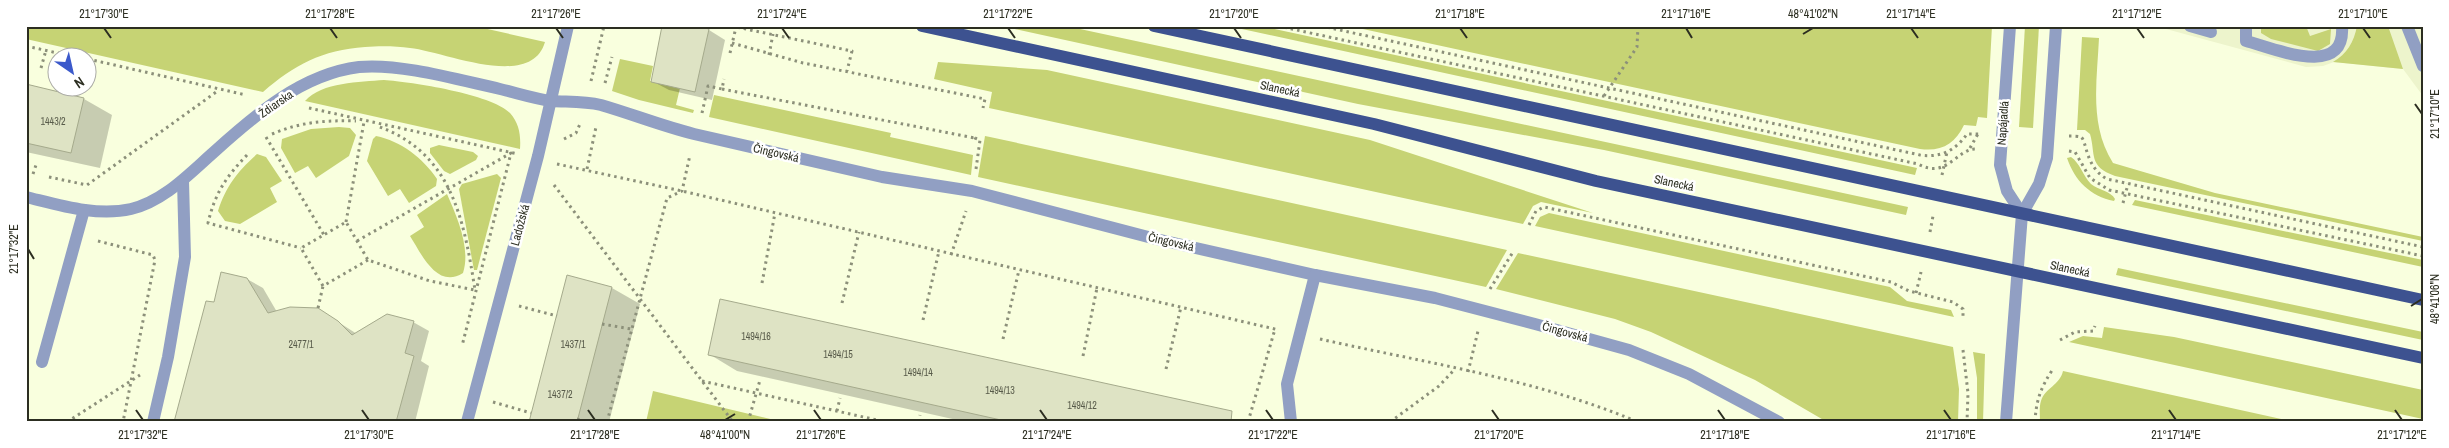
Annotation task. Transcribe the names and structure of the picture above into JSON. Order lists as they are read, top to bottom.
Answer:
{
  "streets": {
    "main road": ["Slanecká"],
    "street": [
      "Ždiarska",
      "Napájadlá",
      "Čingovská",
      "Ladožská"
    ]
  },
  "crossings": [
    ["Ždiarska", "Čingovská"],
    ["Ždiarska", "Ladožská"],
    ["Čingovská", "Ladožská"]
  ],
  "house_numbers": [
    "1443/2",
    "1494/16",
    "2477/1",
    "1437/1",
    "1494/15",
    "1494/14",
    "1494/13",
    "1437/2",
    "1494/12"
  ],
  "north": "bottom right",
  "coordinates": [
    "21°17'30\"E",
    "21°17'28\"E",
    "21°17'26\"E",
    "21°17'24\"E",
    "21°17'22\"E",
    "21°17'20\"E",
    "21°17'18\"E",
    "21°17'16\"E",
    "48°41'02\"N",
    "21°17'14\"E",
    "21°17'12\"E",
    "21°17'10\"E",
    "21°17'32\"E",
    "48°41'06\"N",
    "48°41'00\"N"
  ]
}
